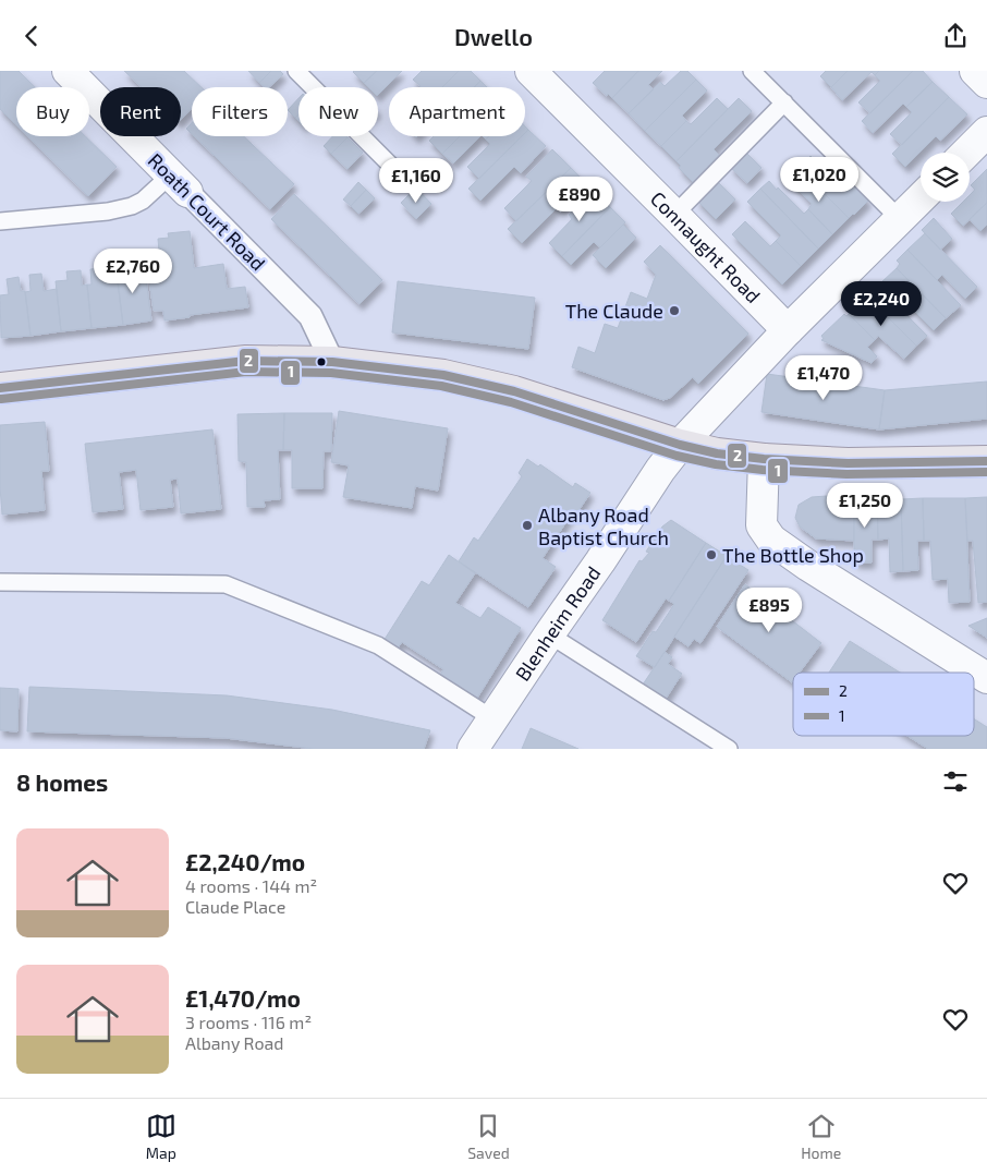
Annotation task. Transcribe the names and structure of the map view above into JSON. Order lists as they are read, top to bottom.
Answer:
{
  "streets": {
    "street": ["Roath Court Road", "Connaught Road", "Blenheim Road"]
  },
  "crossings": [
    ["Connaught Road", "Blenheim Road"]
  ],
  "places": ["The Claude", "Albany Road Baptist Church", "The Bottle Shop"],
  "lines": ["transit line 2", "transit line 1"],
  "legend": ["2", "1"],
  "page": {
    "header": "Dwello",
    "chip": [
      "Buy",
      "Rent",
      "Filters",
      "New",
      "Apartment"
    ],
    "price": [
      "£1,020",
      "£1,160",
      "£890",
      "£2,760",
      "£2,240",
      "£1,470",
      "£1,250",
      "£895"
    ],
    "heading": "8 homes",
    "list": [
      {
        "name": "£2,240/mo",
        "note": "4 rooms · 144 m² · Claude Place"
      },
      {
        "name": "£1,470/mo",
        "note": "3 rooms · 116 m² · Albany Road"
      }
    ],
    "tabs": ["Map", "Saved", "Home"]
  }
}
